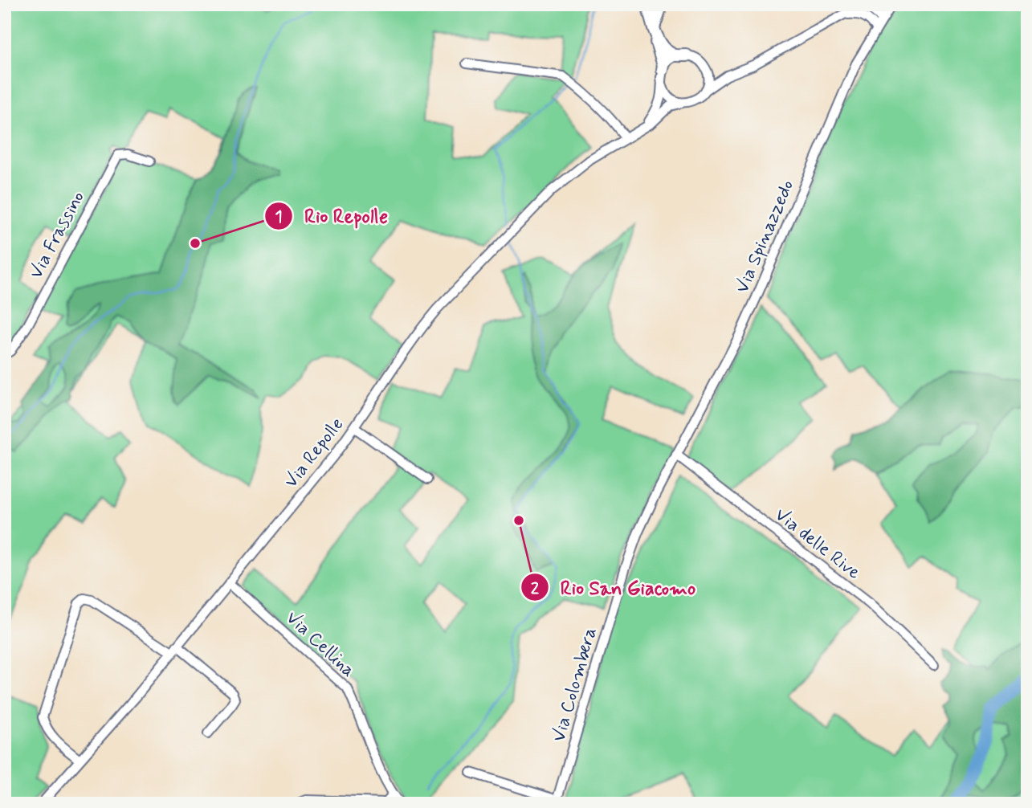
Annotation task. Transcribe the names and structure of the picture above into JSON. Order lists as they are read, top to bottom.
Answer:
{
  "streets": {
    "street": [
      "Via Frassino",
      "Via Spinazzedo",
      "Via Repolle",
      "Via delle Rive",
      "Via Cellina",
      "Via Colombera"
    ]
  },
  "crossings": [
    ["Via Spinazzedo", "Via delle Rive"],
    ["Via Spinazzedo", "Via Colombera"],
    ["Via Repolle", "Via Cellina"],
    ["Via delle Rive", "Via Colombera"]
  ],
  "places": ["Rio Repolle", "Rio San Giacomo"]
}
